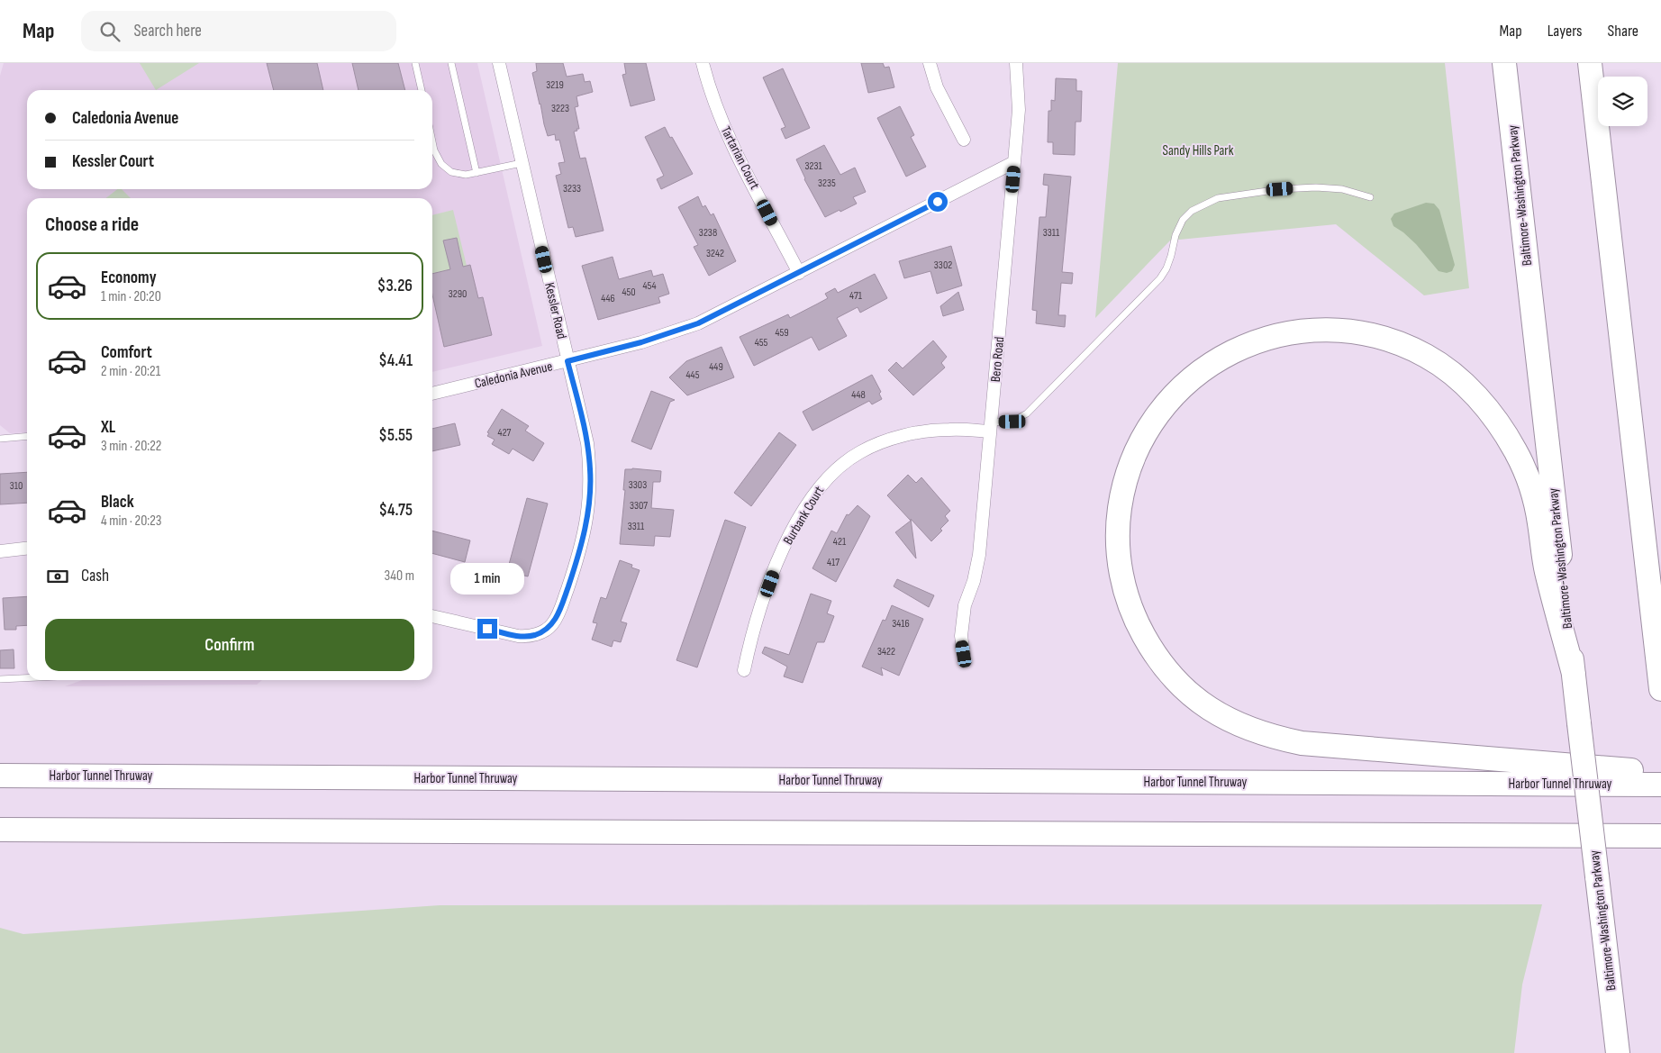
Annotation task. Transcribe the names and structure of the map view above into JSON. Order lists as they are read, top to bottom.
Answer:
{
  "streets": {
    "highway": ["Baltimore-Washington Parkway", "Harbor Tunnel Thruway"],
    "street": [
      "Tartarian Court",
      "Kessler Road",
      "Bero Road",
      "Caledonia Avenue",
      "Burbank Court"
    ]
  },
  "crossings": [
    ["Tartarian Court", "Caledonia Avenue"],
    ["Kessler Road", "Caledonia Avenue"],
    ["Bero Road", "Caledonia Avenue"],
    ["Bero Road", "Burbank Court"]
  ],
  "parks": ["Sandy Hills Park"],
  "house_numbers": [
    "3219",
    "3223",
    "3231",
    "3235",
    "3233",
    "3238",
    "3311",
    "3242",
    "3302",
    "454",
    "450",
    "3290",
    "471",
    "446",
    "459",
    "455",
    "449",
    "445",
    "448",
    "427",
    "3303",
    "310",
    "3307",
    "3311",
    "421",
    "417",
    "3416",
    "3422"
  ],
  "page": {
    "header": "Map",
    "search": "Search here",
    "nav": ["Map", "Layers", "Share"],
    "banner": ["Caledonia Avenue", "Kessler Court"],
    "heading": "Choose a ride",
    "list": [
      {
        "name": "Economy",
        "note": "1 min · 20:20",
        "value": "$3.26"
      },
      {
        "name": "Comfort",
        "note": "2 min · 20:21",
        "value": "$4.41"
      },
      {
        "name": "XL",
        "note": "3 min · 20:22",
        "value": "$5.55"
      },
      {
        "name": "Black",
        "note": "4 min · 20:23",
        "value": "$4.75"
      }
    ],
    "pay": ["Cash", "340 m"],
    "bubble": "1 min",
    "buttons": "Confirm"
  }
}
